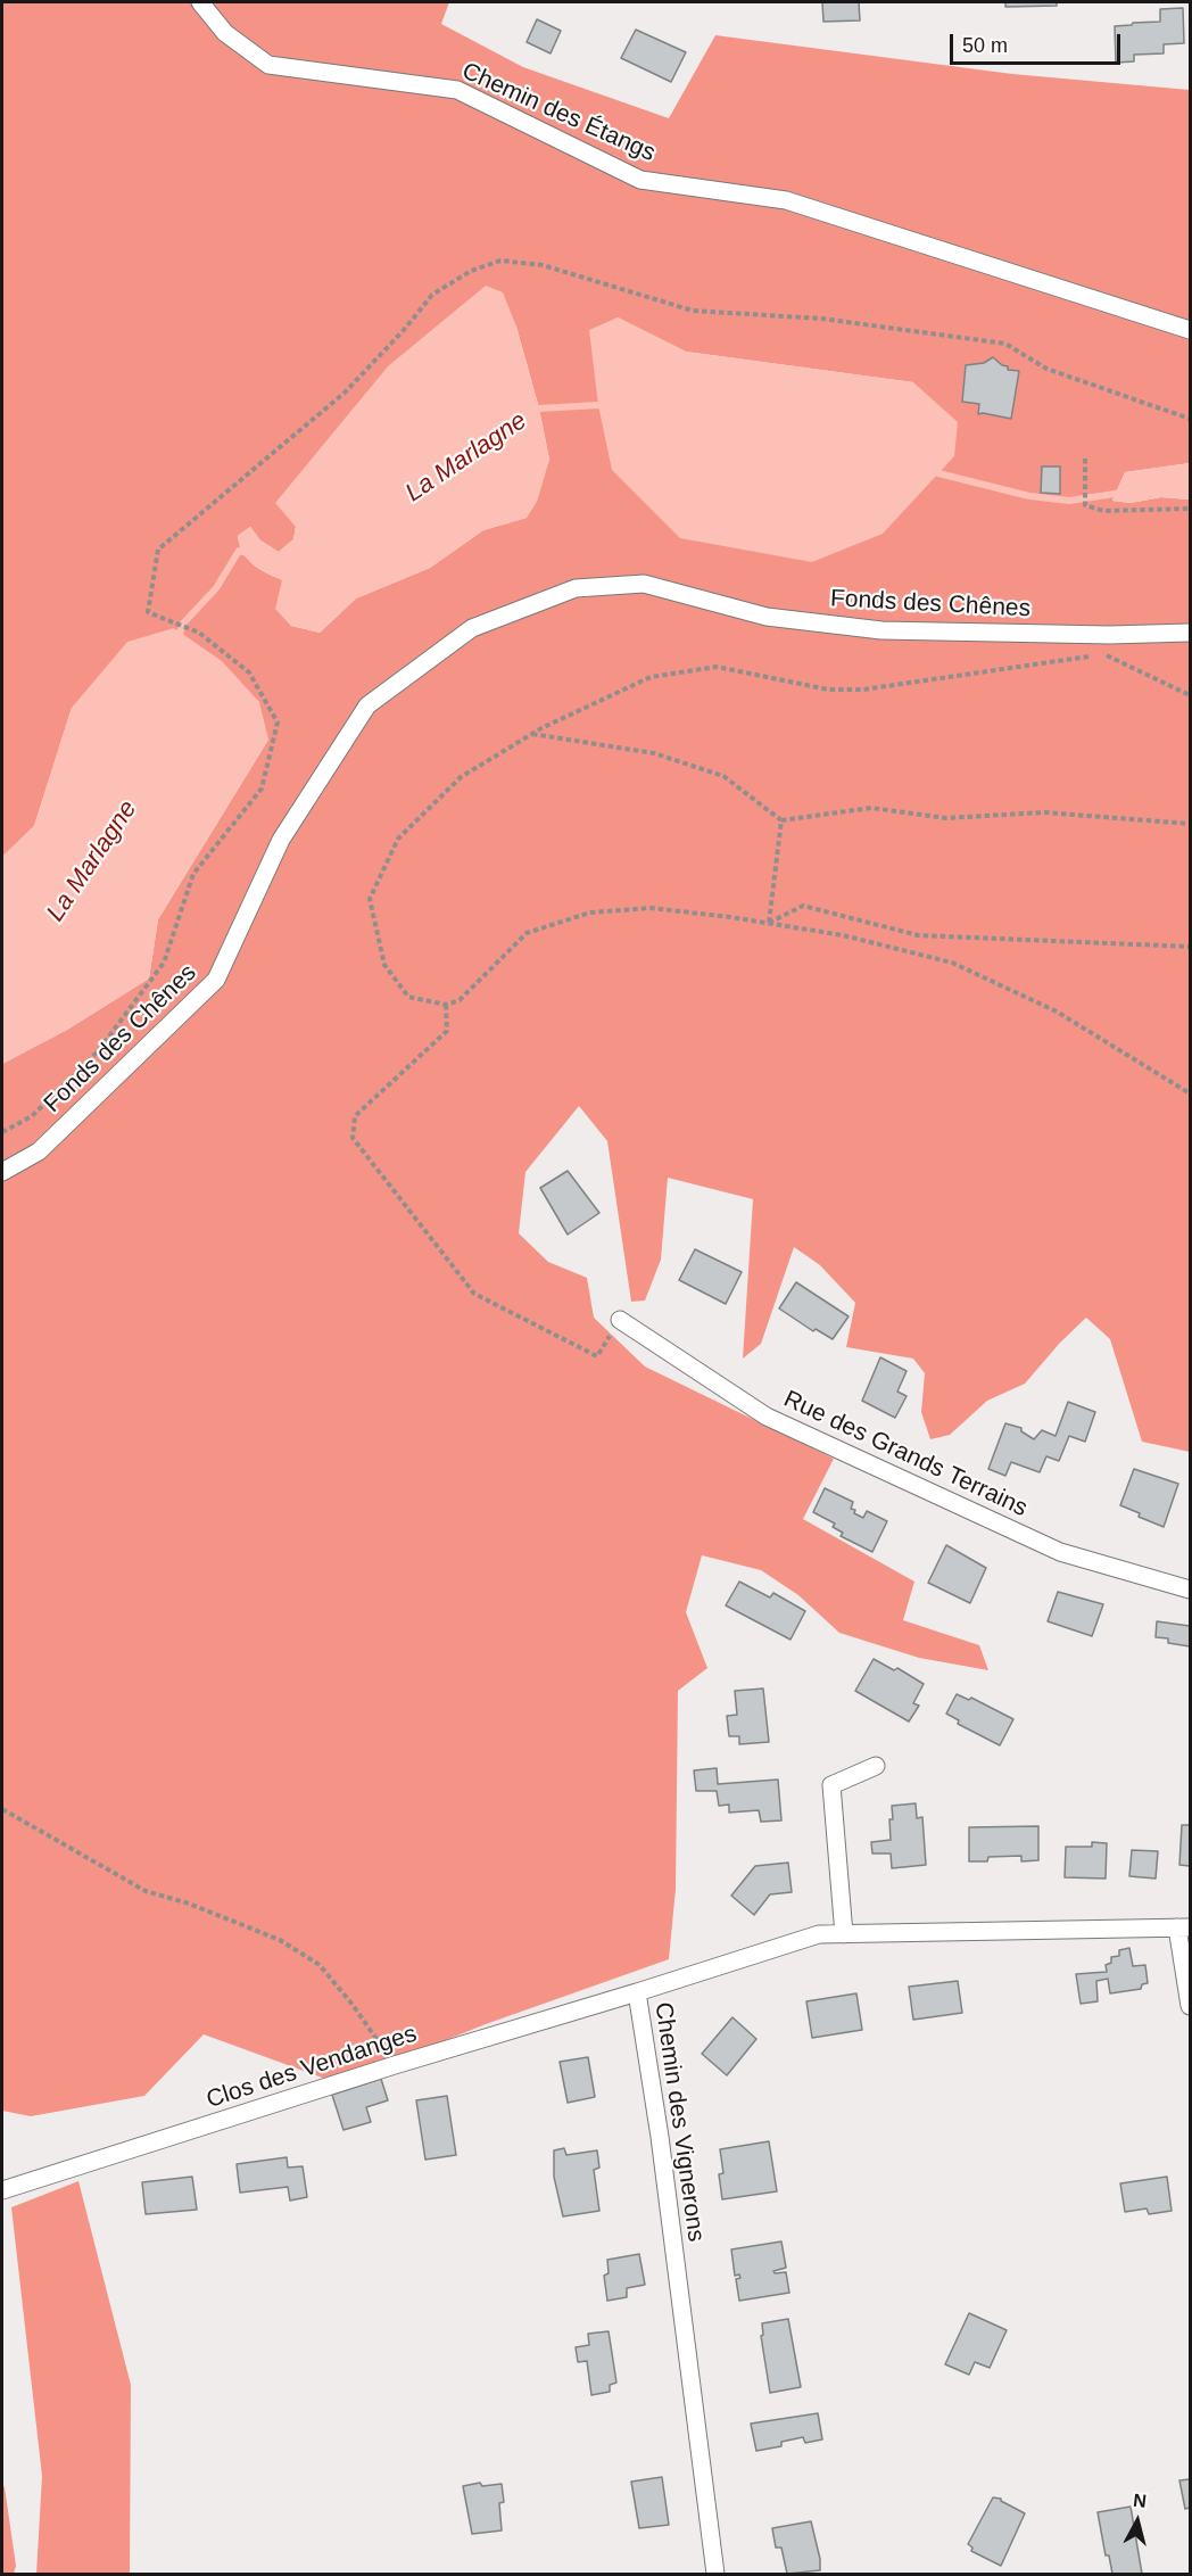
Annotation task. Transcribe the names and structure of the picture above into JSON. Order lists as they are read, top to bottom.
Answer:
{
  "streets": {
    "street": [
      "Chemin des Étangs",
      "Fonds des Chênes",
      "Rue des Grands Terrains",
      "Clos des Vendanges",
      "Chemin des Vignerons"
    ]
  },
  "crossings": [
    ["Clos des Vendanges", "Chemin des Vignerons"]
  ],
  "water": ["La Marlagne"],
  "scale_bar": "50 m",
  "north": "top"
}
